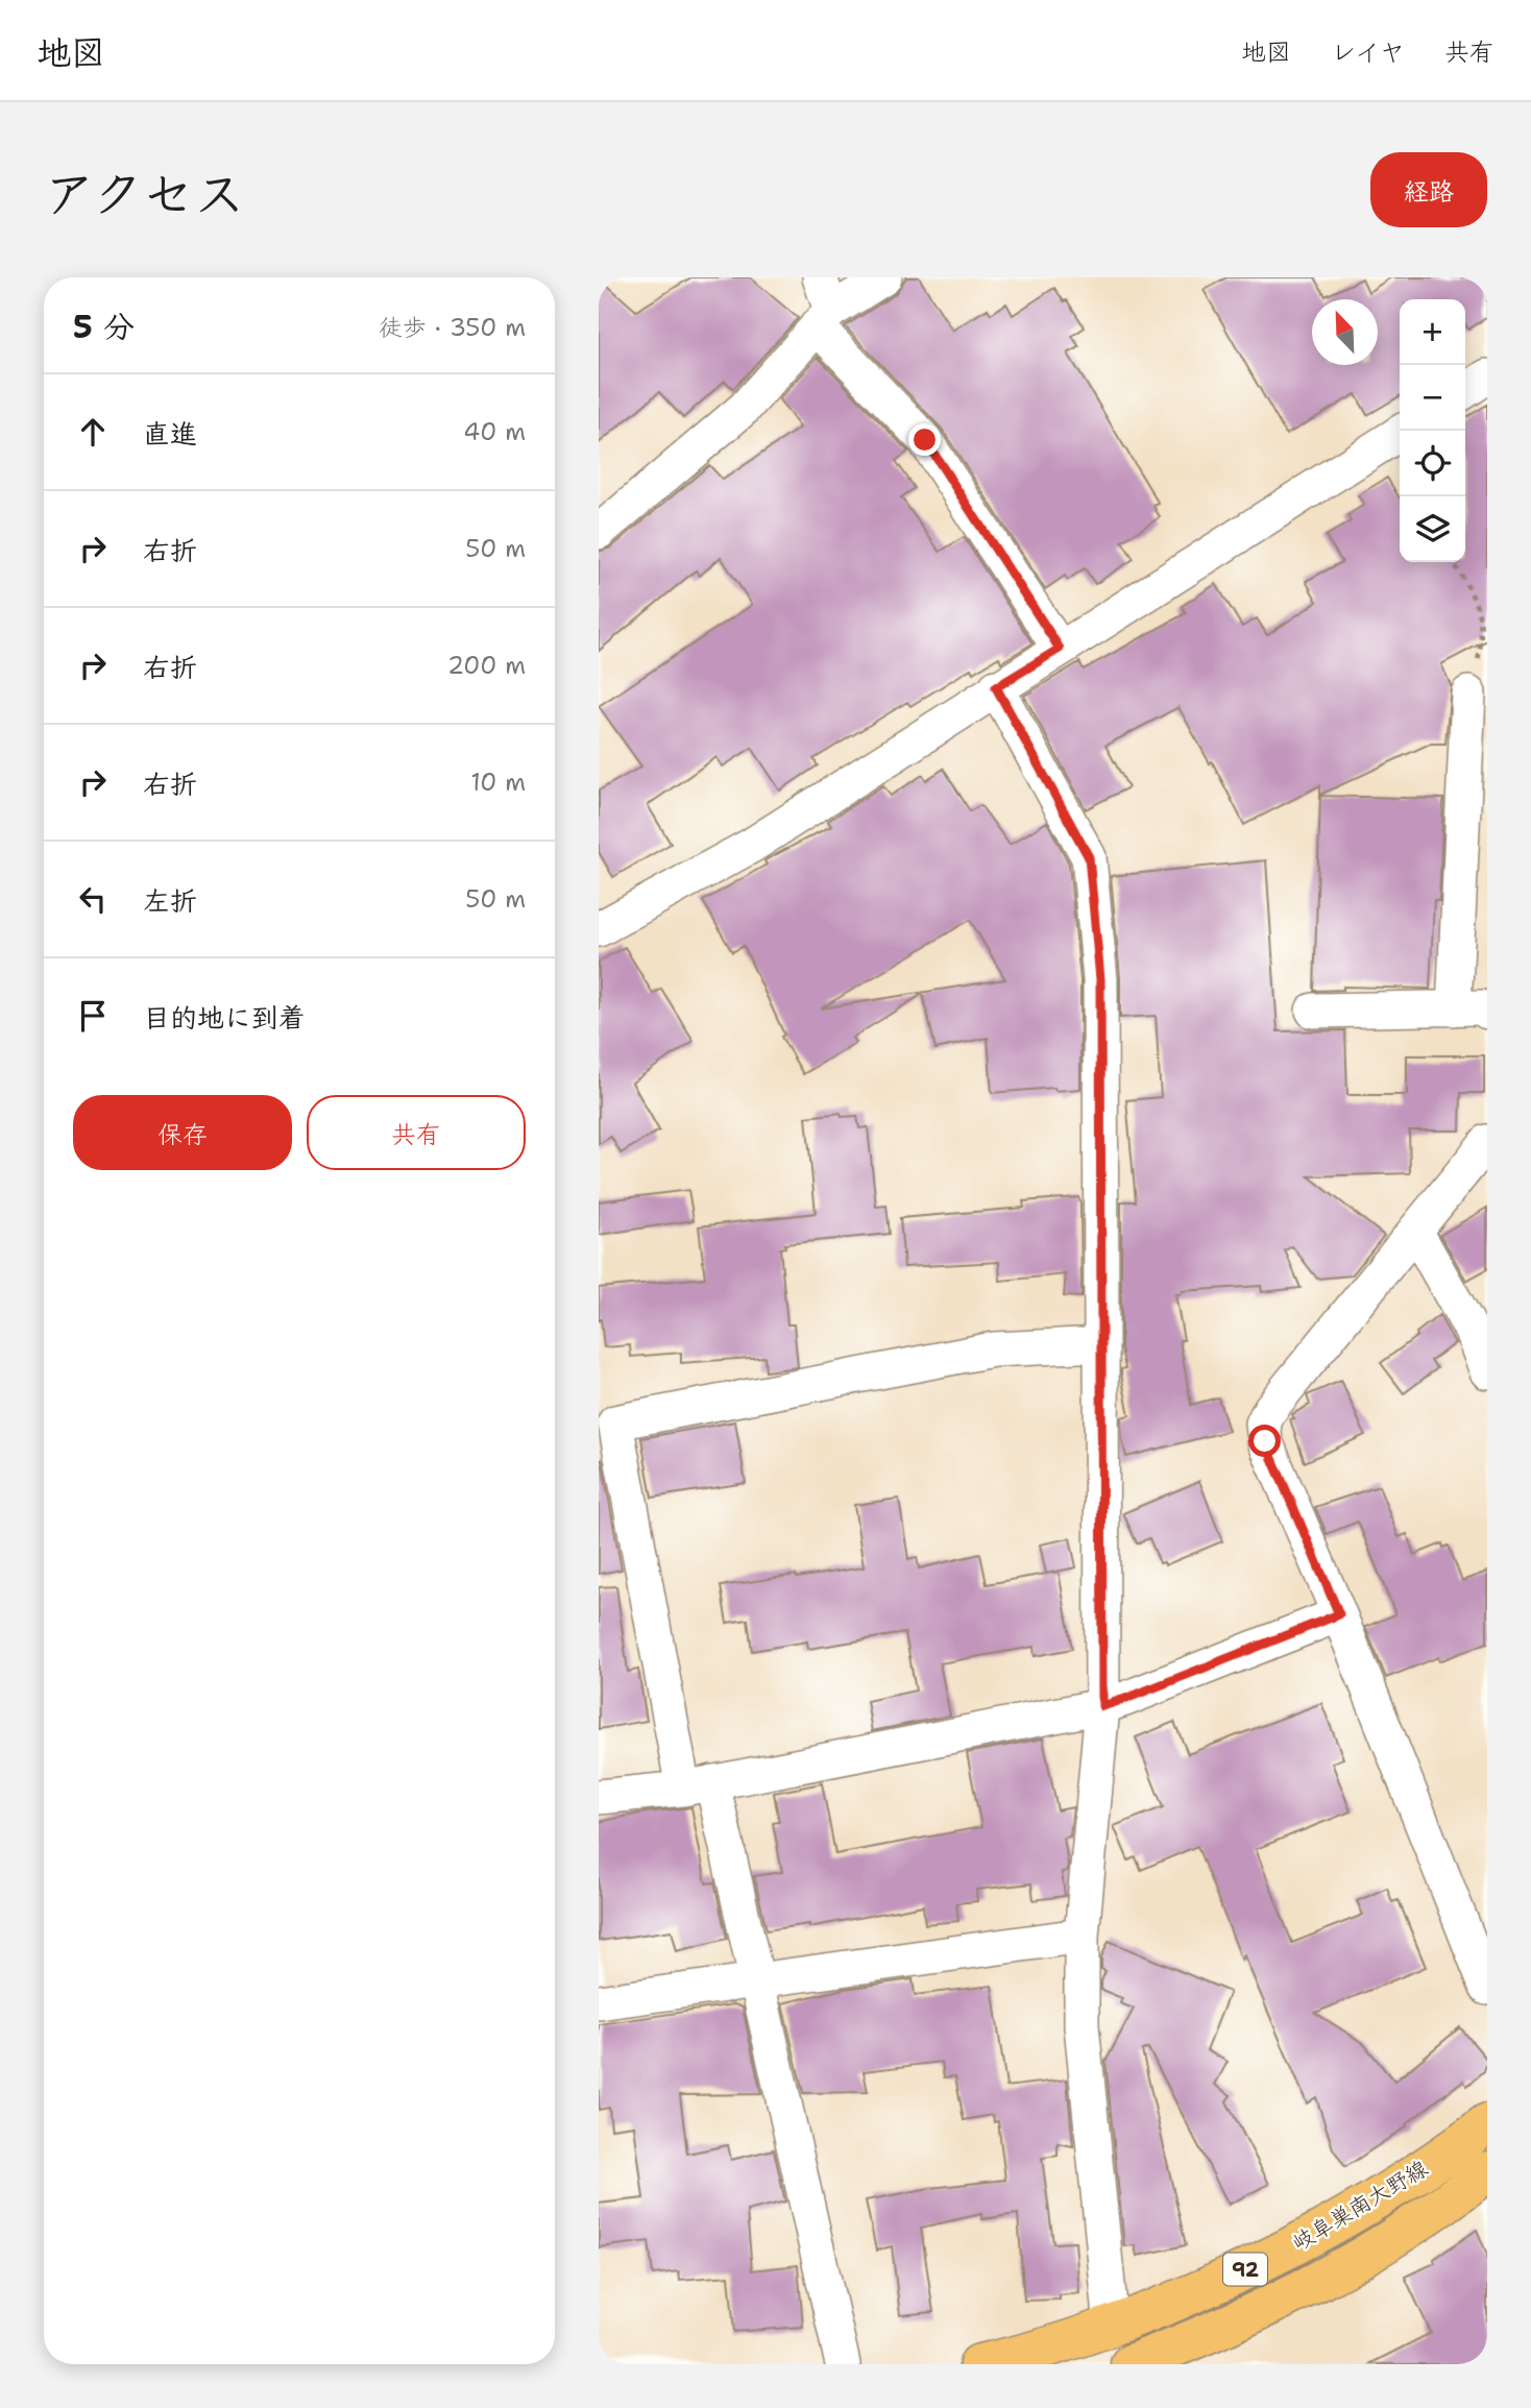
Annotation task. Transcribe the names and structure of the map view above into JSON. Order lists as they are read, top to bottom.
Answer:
{
  "streets": {
    "main road": ["岐阜巣南大野線", "92"]
  },
  "north": "top left",
  "page": {
    "header": "地図",
    "nav": ["地図", "レイヤ", "共有"],
    "title": "アクセス",
    "buttons": [
      "経路",
      ["保存", "共有"]
    ],
    "heading": ["5 分", "徒歩 · 350 m"],
    "map_buttons": ["+", "−"],
    "list": [
      ["直進", "40 m"],
      ["右折", "50 m"],
      ["右折", "200 m"],
      ["右折", "10 m"],
      ["左折", "50 m"],
      "目的地に到着"
    ]
  }
}
